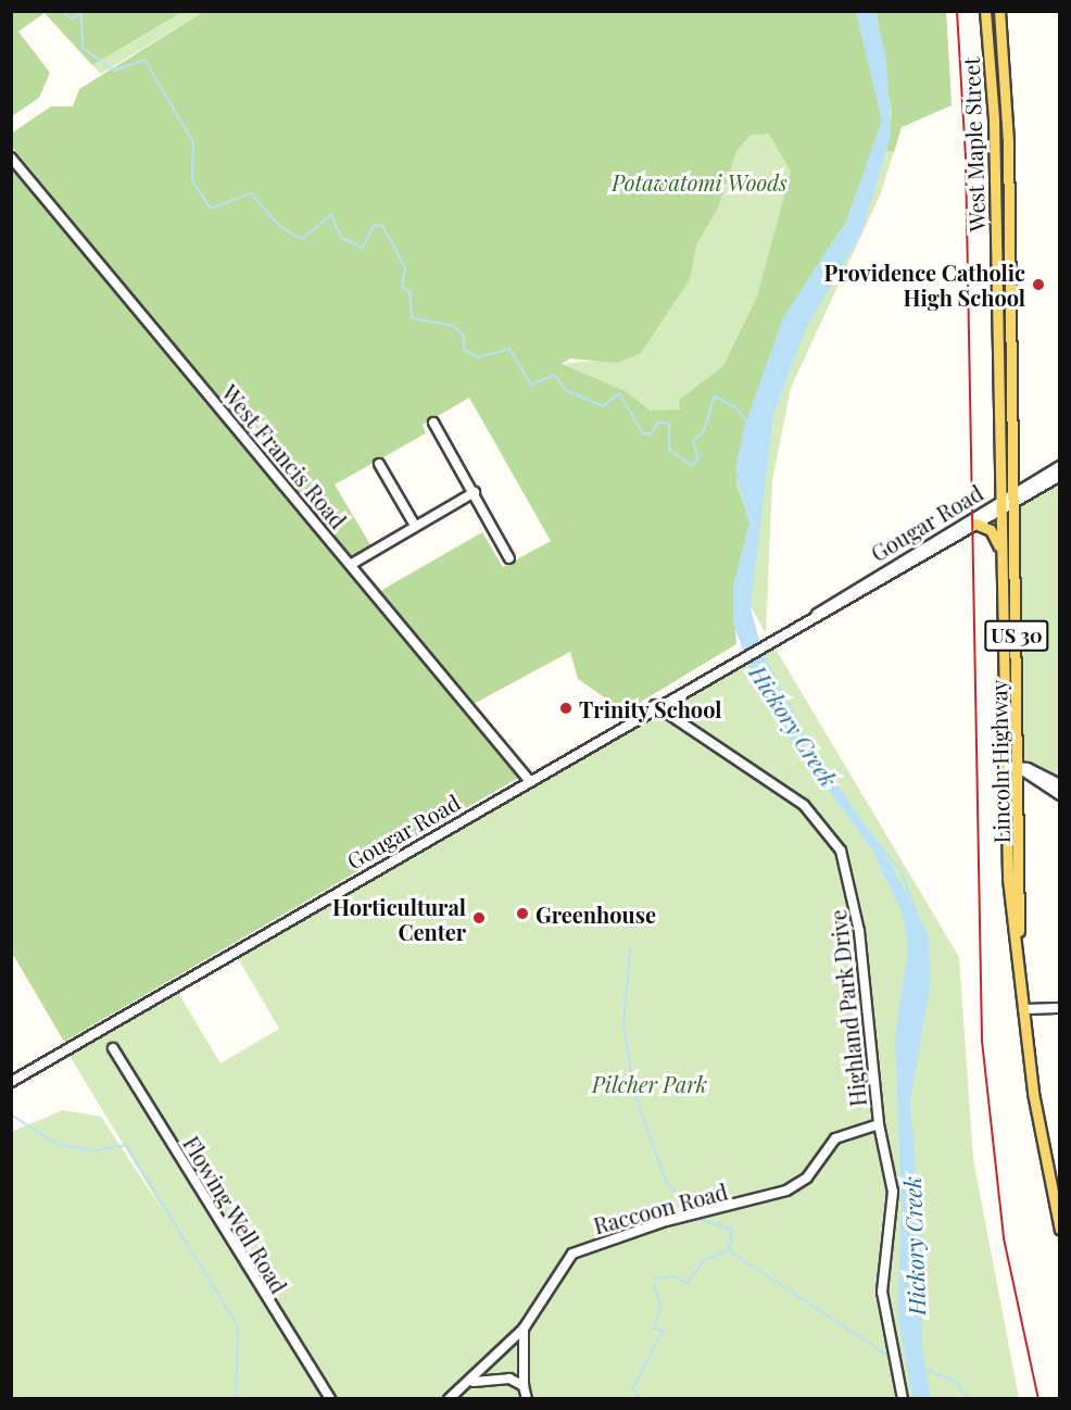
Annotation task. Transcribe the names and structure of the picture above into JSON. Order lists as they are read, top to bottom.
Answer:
{
  "streets": {
    "main road": ["West Maple Street", "US 30", "Lincoln Highway"],
    "street": [
      "West Francis Road",
      "Gougar Road",
      "Highland Park Drive",
      "Raccoon Road",
      "Flowing Well Road"
    ]
  },
  "crossings": [
    ["West Maple Street", "Gougar Road"],
    ["West Maple Street", "Lincoln Highway"],
    ["West Francis Road", "Gougar Road"],
    ["Gougar Road", "Lincoln Highway"],
    ["Gougar Road", "Highland Park Drive"],
    ["Highland Park Drive", "Raccoon Road"]
  ],
  "water": ["Hickory Creek"],
  "parks": ["Potawatomi Woods", "Pilcher Park"],
  "places": [
    "Providence Catholic High School",
    "Trinity School",
    "Greenhouse",
    "Horticultural Center"
  ]
}
